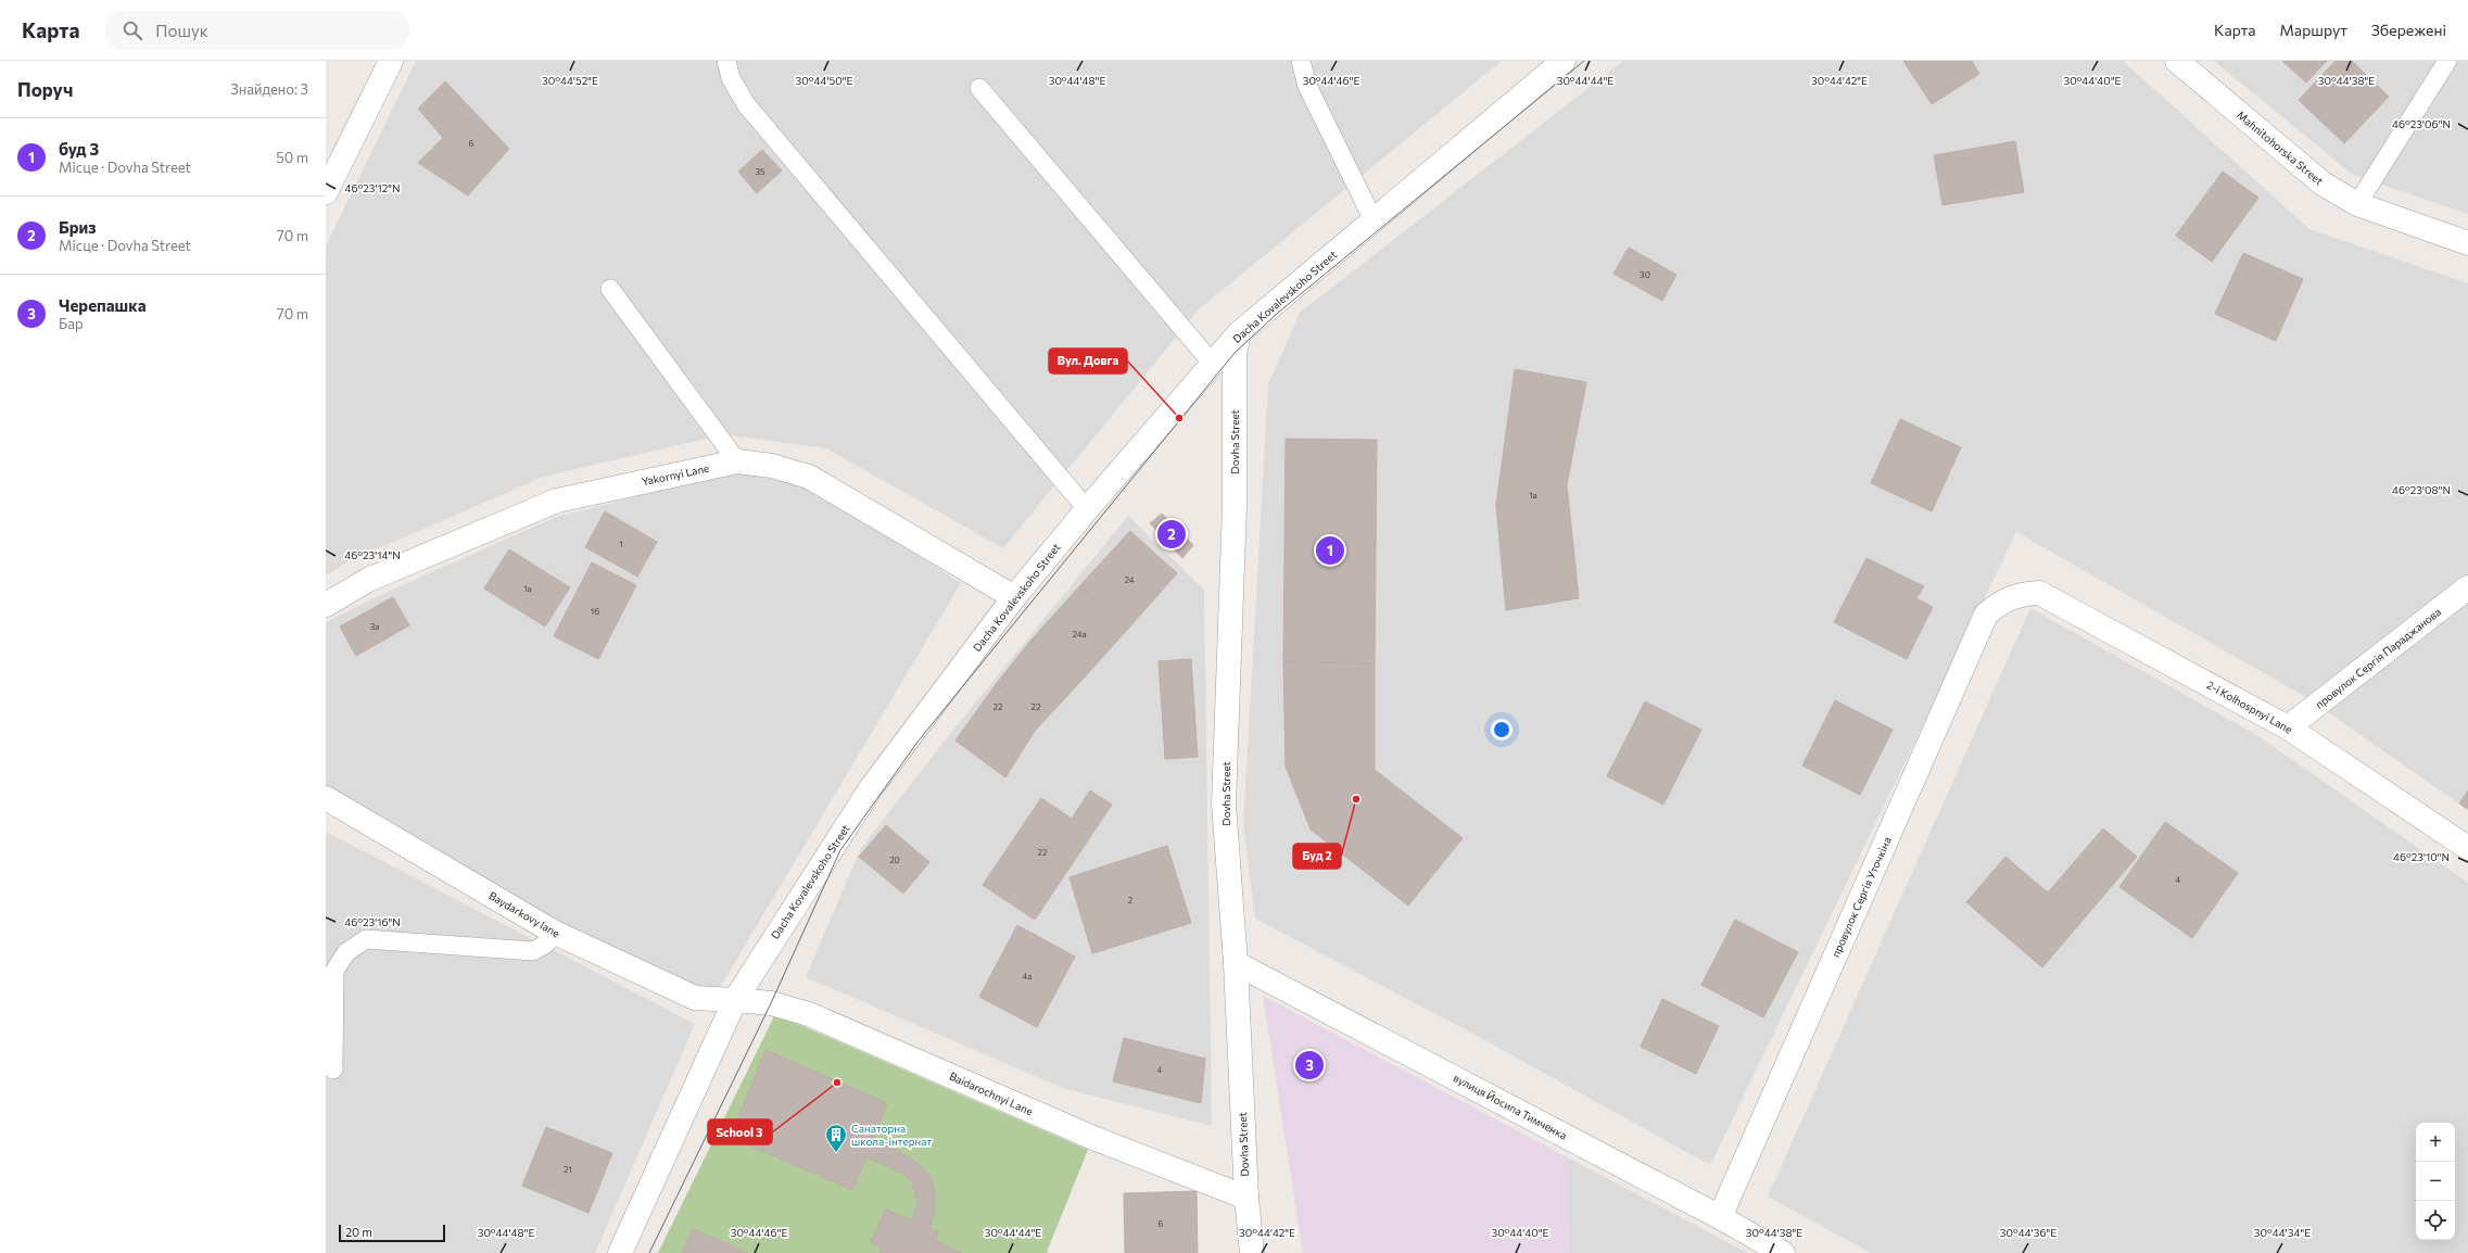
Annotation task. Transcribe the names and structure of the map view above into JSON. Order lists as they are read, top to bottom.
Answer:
{
  "streets": {
    "street": [
      "Mahnitohorska Street",
      "Dacha Kovalevskoho Street",
      "Dovha Street",
      "Yakornyi Lane",
      "провулок Сергія Параджанова",
      "2-i Kolhospnyi Lane",
      "провулок Сергія Уточкіна",
      "Baydarkovy lane",
      "Baidarochnyi Lane",
      "вулиця Йосипа Тимченка"
    ]
  },
  "crossings": [
    ["Dacha Kovalevskoho Street", "Dovha Street"],
    ["Dacha Kovalevskoho Street", "Yakornyi Lane"],
    ["Dacha Kovalevskoho Street", "Baydarkovy lane"],
    ["Dacha Kovalevskoho Street", "Baidarochnyi Lane"],
    ["Dovha Street", "Baidarochnyi Lane"],
    ["Dovha Street", "вулиця Йосипа Тимченка"],
    ["провулок Сергія Параджанова", "2-i Kolhospnyi Lane"],
    ["2-i Kolhospnyi Lane", "провулок Сергія Уточкіна"],
    ["провулок Сергія Уточкіна", "вулиця Йосипа Тимченка"],
    ["Baydarkovy lane", "Baidarochnyi Lane"]
  ],
  "places": {
    "other": ["Вул. Довга", "Буд 2", "School 3"],
    "building": ["Санаторна школа-інтернат"]
  },
  "house_numbers": [
    "6",
    "35",
    "30",
    "1а",
    "1",
    "24",
    "1а",
    "1б",
    "3а",
    "24а",
    "22",
    "22",
    "22",
    "20",
    "4",
    "2",
    "4а",
    "4",
    "21",
    "6"
  ],
  "scale_bar": "20 m",
  "page": {
    "header": "Карта",
    "search": "Пошук",
    "nav": ["Карта", "Маршрут", "Збережені"],
    "heading": ["Поруч", "Знайдено: 3"],
    "list": [
      {
        "mark": "1",
        "name": "буд 3",
        "note": "Місце · Dovha Street",
        "value": "50 m"
      },
      {
        "mark": "2",
        "name": "Бриз",
        "note": "Місце · Dovha Street",
        "value": "70 m"
      },
      {
        "mark": "3",
        "name": "Черепашка",
        "note": "Бар",
        "value": "70 m"
      }
    ],
    "pins": ["2", "1", "3"],
    "map_buttons": ["+", "−"],
    "scale": "20 m"
  },
  "coordinates": [
    "30°44'52\"E",
    "30°44'50\"E",
    "30°44'48\"E",
    "30°44'46\"E",
    "30°44'44\"E",
    "30°44'42\"E",
    "30°44'40\"E",
    "30°44'38\"E",
    "46°23'06\"N",
    "46°23'12\"N",
    "46°23'08\"N",
    "46°23'14\"N",
    "46°23'10\"N",
    "46°23'16\"N",
    "30°44'36\"E",
    "30°44'34\"E"
  ]
}
